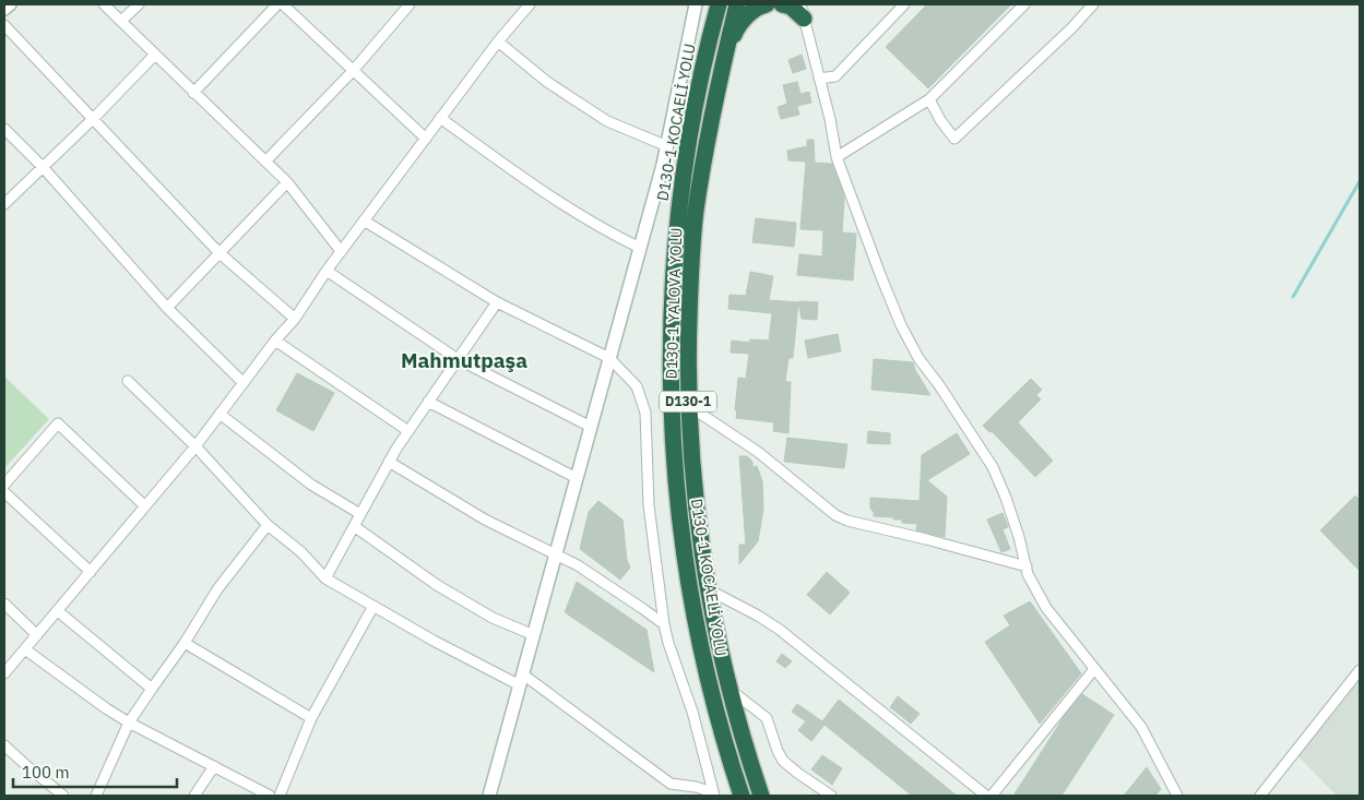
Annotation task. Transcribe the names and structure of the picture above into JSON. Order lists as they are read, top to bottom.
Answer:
{
  "streets": {
    "highway": ["D130-1 KOCAELİ YOLU", "D130-1 YALOVA YOLU", "D130-1"]
  },
  "districts": ["Mahmutpaşa"],
  "scale_bar": "100 m"
}
